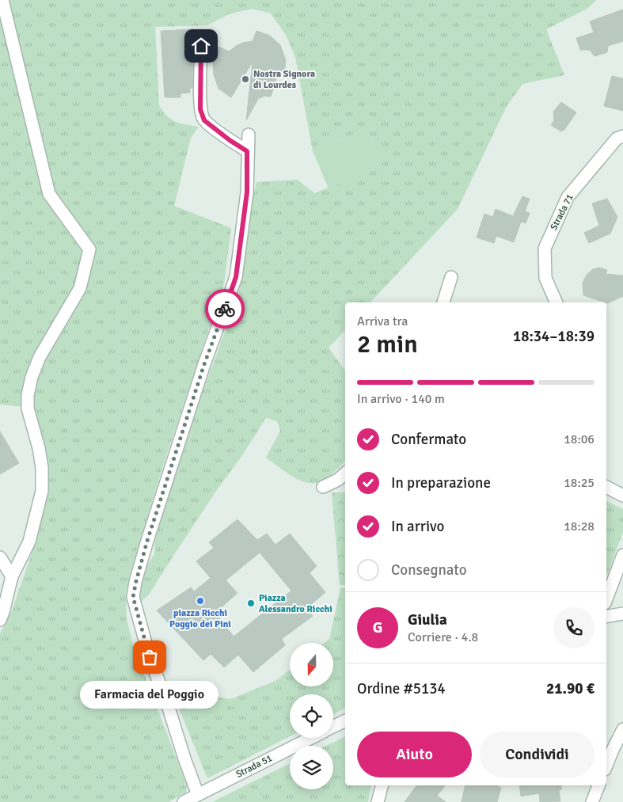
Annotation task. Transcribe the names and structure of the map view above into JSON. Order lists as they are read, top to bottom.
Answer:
{
  "streets": {
    "street": ["Strada 71", "Strada 51"]
  },
  "places": [
    "Nostra Signora di Lourdes",
    "piazza Ricchi Poggio dei Pini",
    "Piazza Alessandro Ricchi",
    "Farmacia del Poggio"
  ],
  "north": "bottom",
  "page": {
    "heading": ["2 min", "Arriva tra", "18:34–18:39"],
    "panel": [
      "Giulia",
      "Corriere · 4.8",
      "Ordine #5134",
      "21.90 €"
    ],
    "bar": "In arrivo · 140 m",
    "list": [
      ["Confermato", "18:06"],
      ["In preparazione", "18:25"],
      ["In arrivo", "18:28"],
      "Consegnato"
    ],
    "round": "G",
    "bubble": "Farmacia del Poggio",
    "buttons": ["Aiuto", "Condividi"]
  }
}
